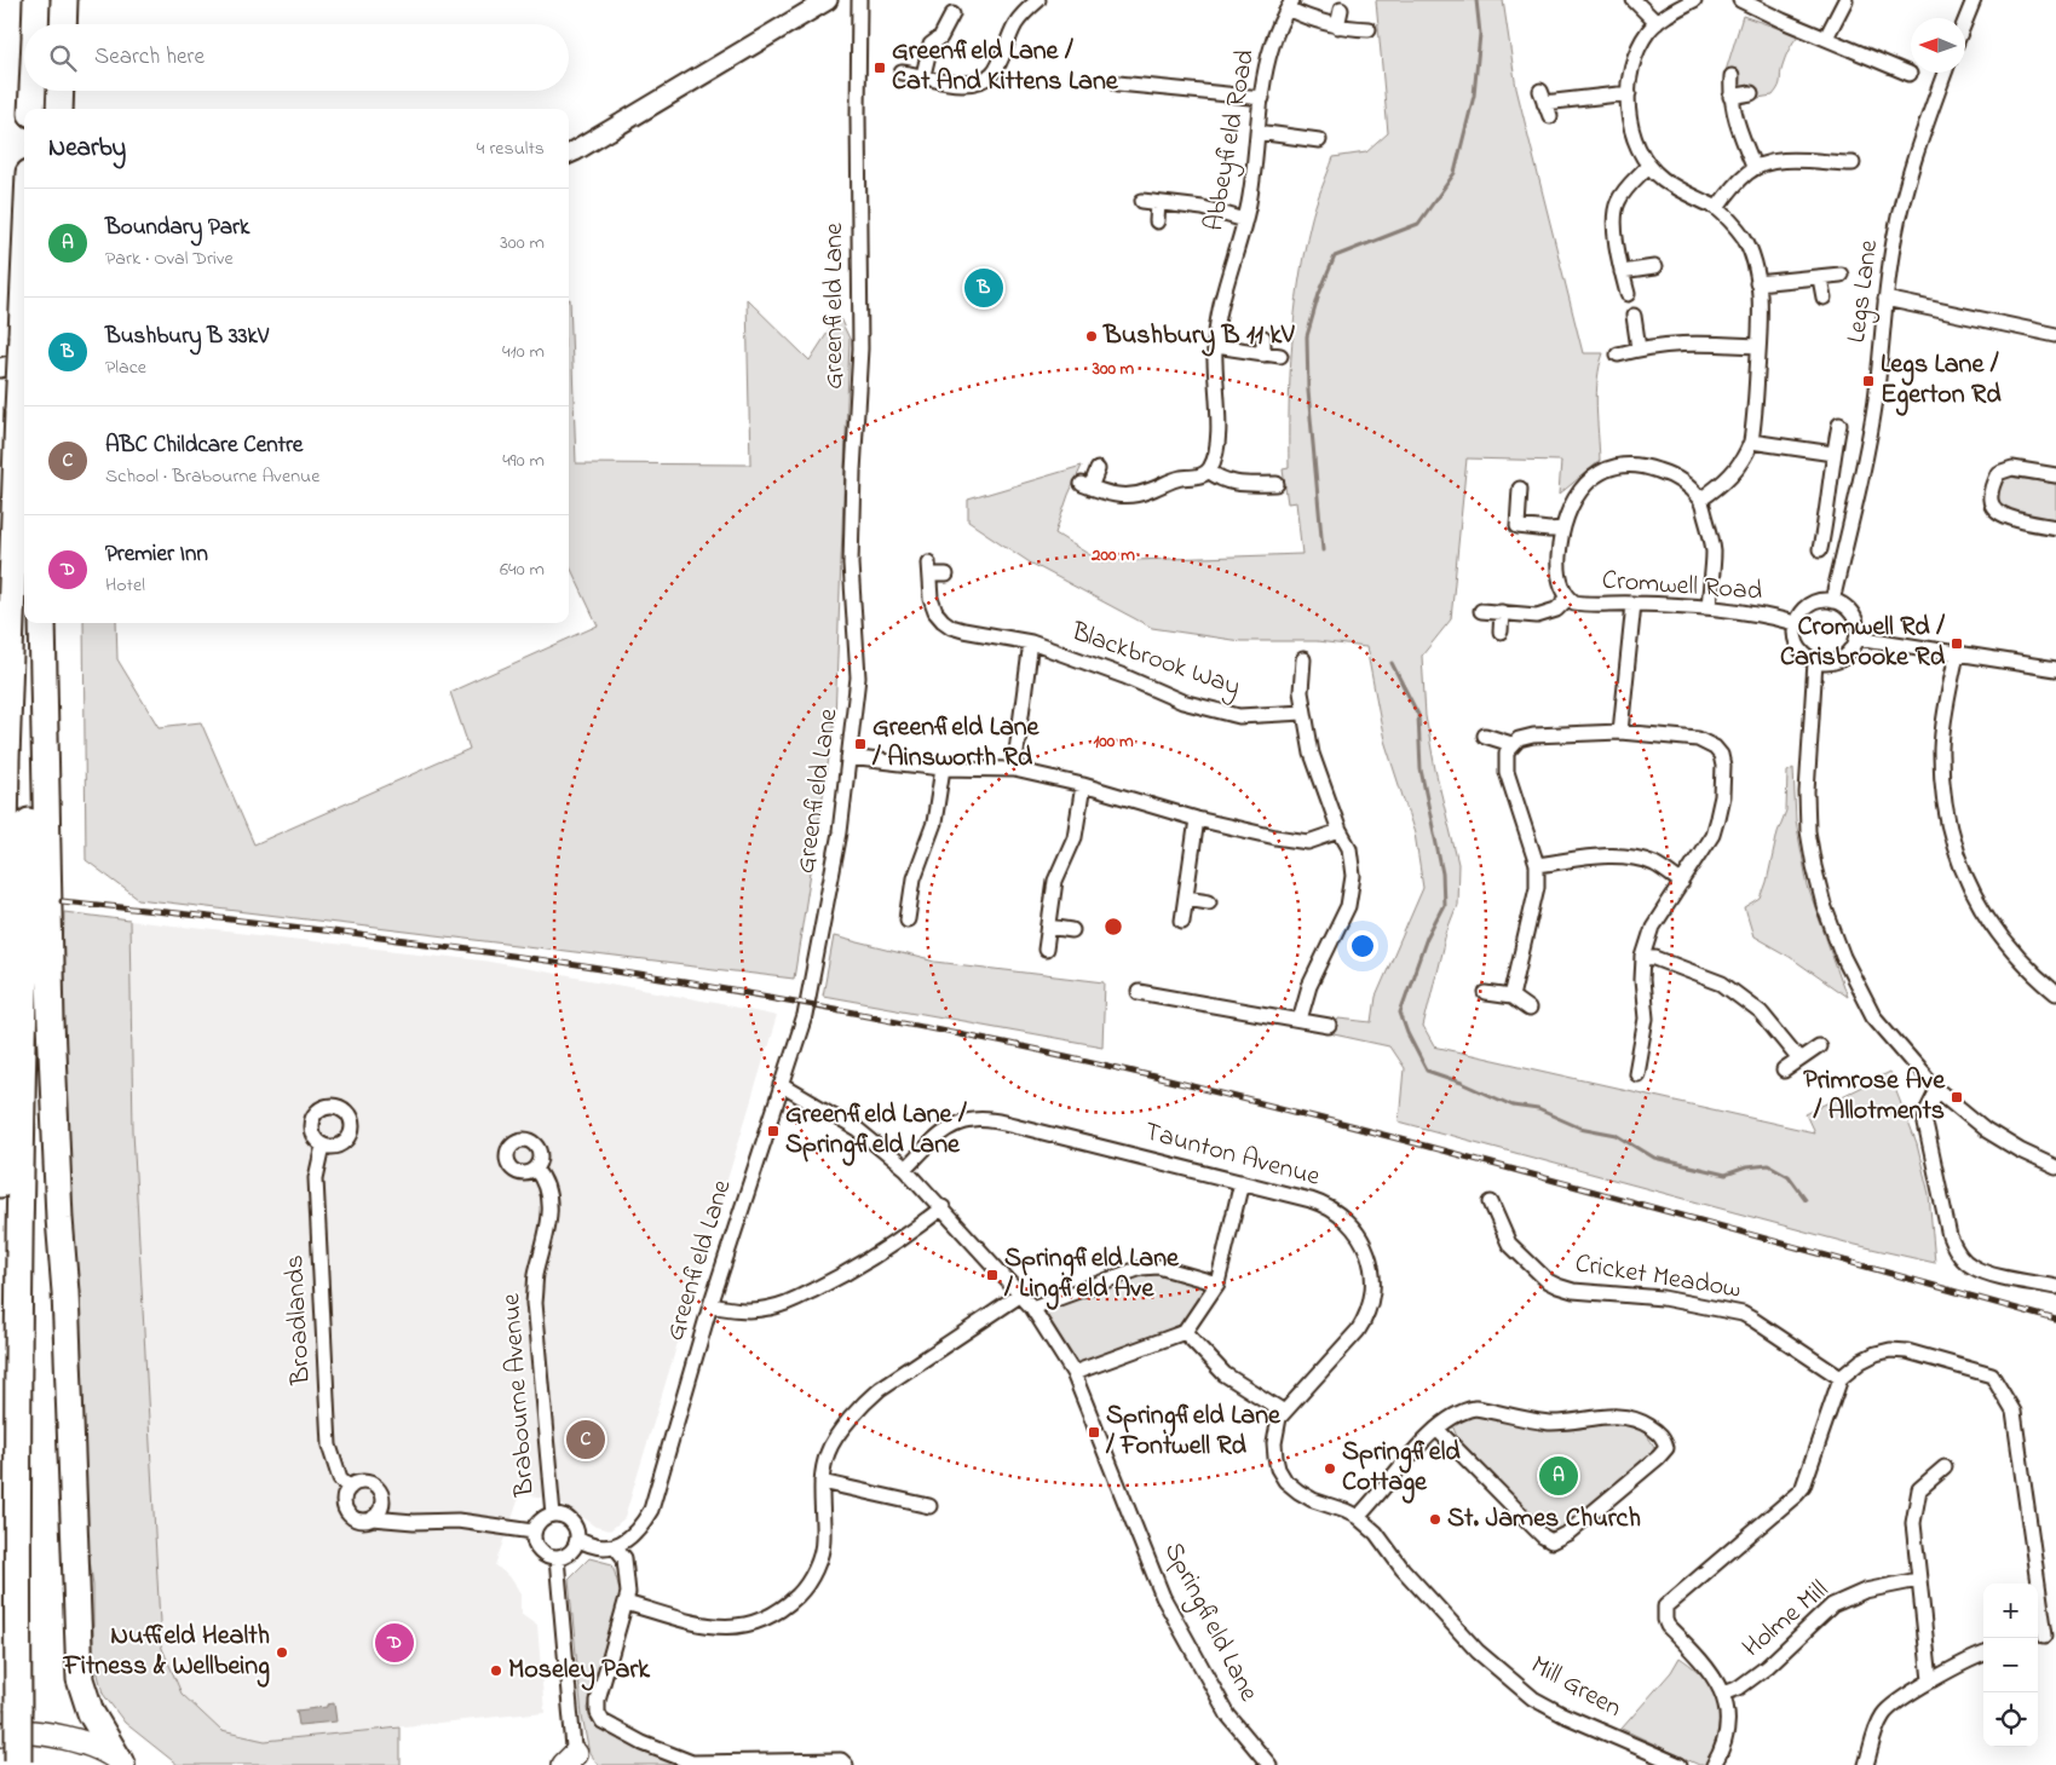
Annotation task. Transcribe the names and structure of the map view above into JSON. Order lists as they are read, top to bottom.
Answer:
{
  "streets": {
    "street": [
      "Abbeyfield Road",
      "Legs Lane",
      "Greenfield Lane",
      "Cromwell Road",
      "Blackbrook Way",
      "Taunton Avenue",
      "Cricket Meadow",
      "Broadlands",
      "Brabourne Avenue",
      "Holme Mill",
      "Springfield Lane",
      "Mill Green"
    ]
  },
  "crossings": [
    ["Legs Lane", "Cromwell Road"],
    ["Greenfield Lane", "Springfield Lane"],
    ["Taunton Avenue", "Springfield Lane"],
    ["Taunton Avenue", "Mill Green"]
  ],
  "places": {
    "transit": [
      "Greenfield Lane / Cat And Kittens Lane",
      "Legs Lane / Egerton Rd",
      "Cromwell Rd / Carisbrooke Rd",
      "Greenfield Lane / Ainsworth Rd",
      "Primrose Ave / Allotments",
      "Greenfield Lane / Springfield Lane",
      "Springfield Lane / Lingfield Ave",
      "Springfield Lane / Fontwell Rd"
    ],
    "other": [
      "Bushbury B 11 kV",
      "Springfield Cottage",
      "St. James Church",
      "Nuffield Health Fitness & Wellbeing",
      "Moseley Park"
    ]
  },
  "north": "left",
  "page": {
    "search": "Search here",
    "heading": ["Nearby", "4 results"],
    "list": [
      {
        "mark": "A",
        "name": "Boundary Park",
        "note": "Park · Oval Drive",
        "value": "300 m"
      },
      {
        "mark": "B",
        "name": "Bushbury B 33kV",
        "note": "Place",
        "value": "410 m"
      },
      {
        "mark": "C",
        "name": "ABC Childcare Centre",
        "note": "School · Brabourne Avenue",
        "value": "490 m"
      },
      {
        "mark": "D",
        "name": "Premier Inn",
        "note": "Hotel",
        "value": "640 m"
      }
    ],
    "pins": [
      "B",
      "C",
      "A",
      "D"
    ],
    "map_buttons": ["+", "−"]
  },
  "rings": ["300 m", "200 m", "100 m"]
}
